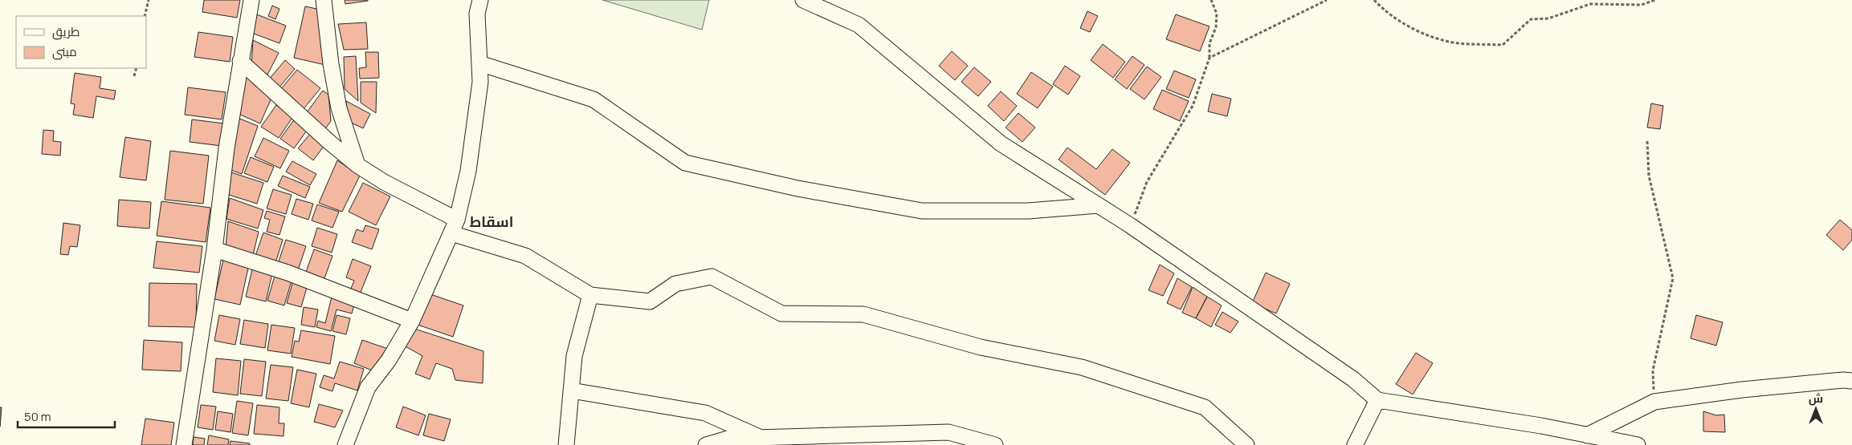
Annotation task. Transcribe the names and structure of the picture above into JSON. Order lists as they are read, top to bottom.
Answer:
{
  "districts": ["اسقاط"],
  "legend": ["طريق", "مبنى"],
  "scale_bar": "50 m",
  "north": "top"
}
